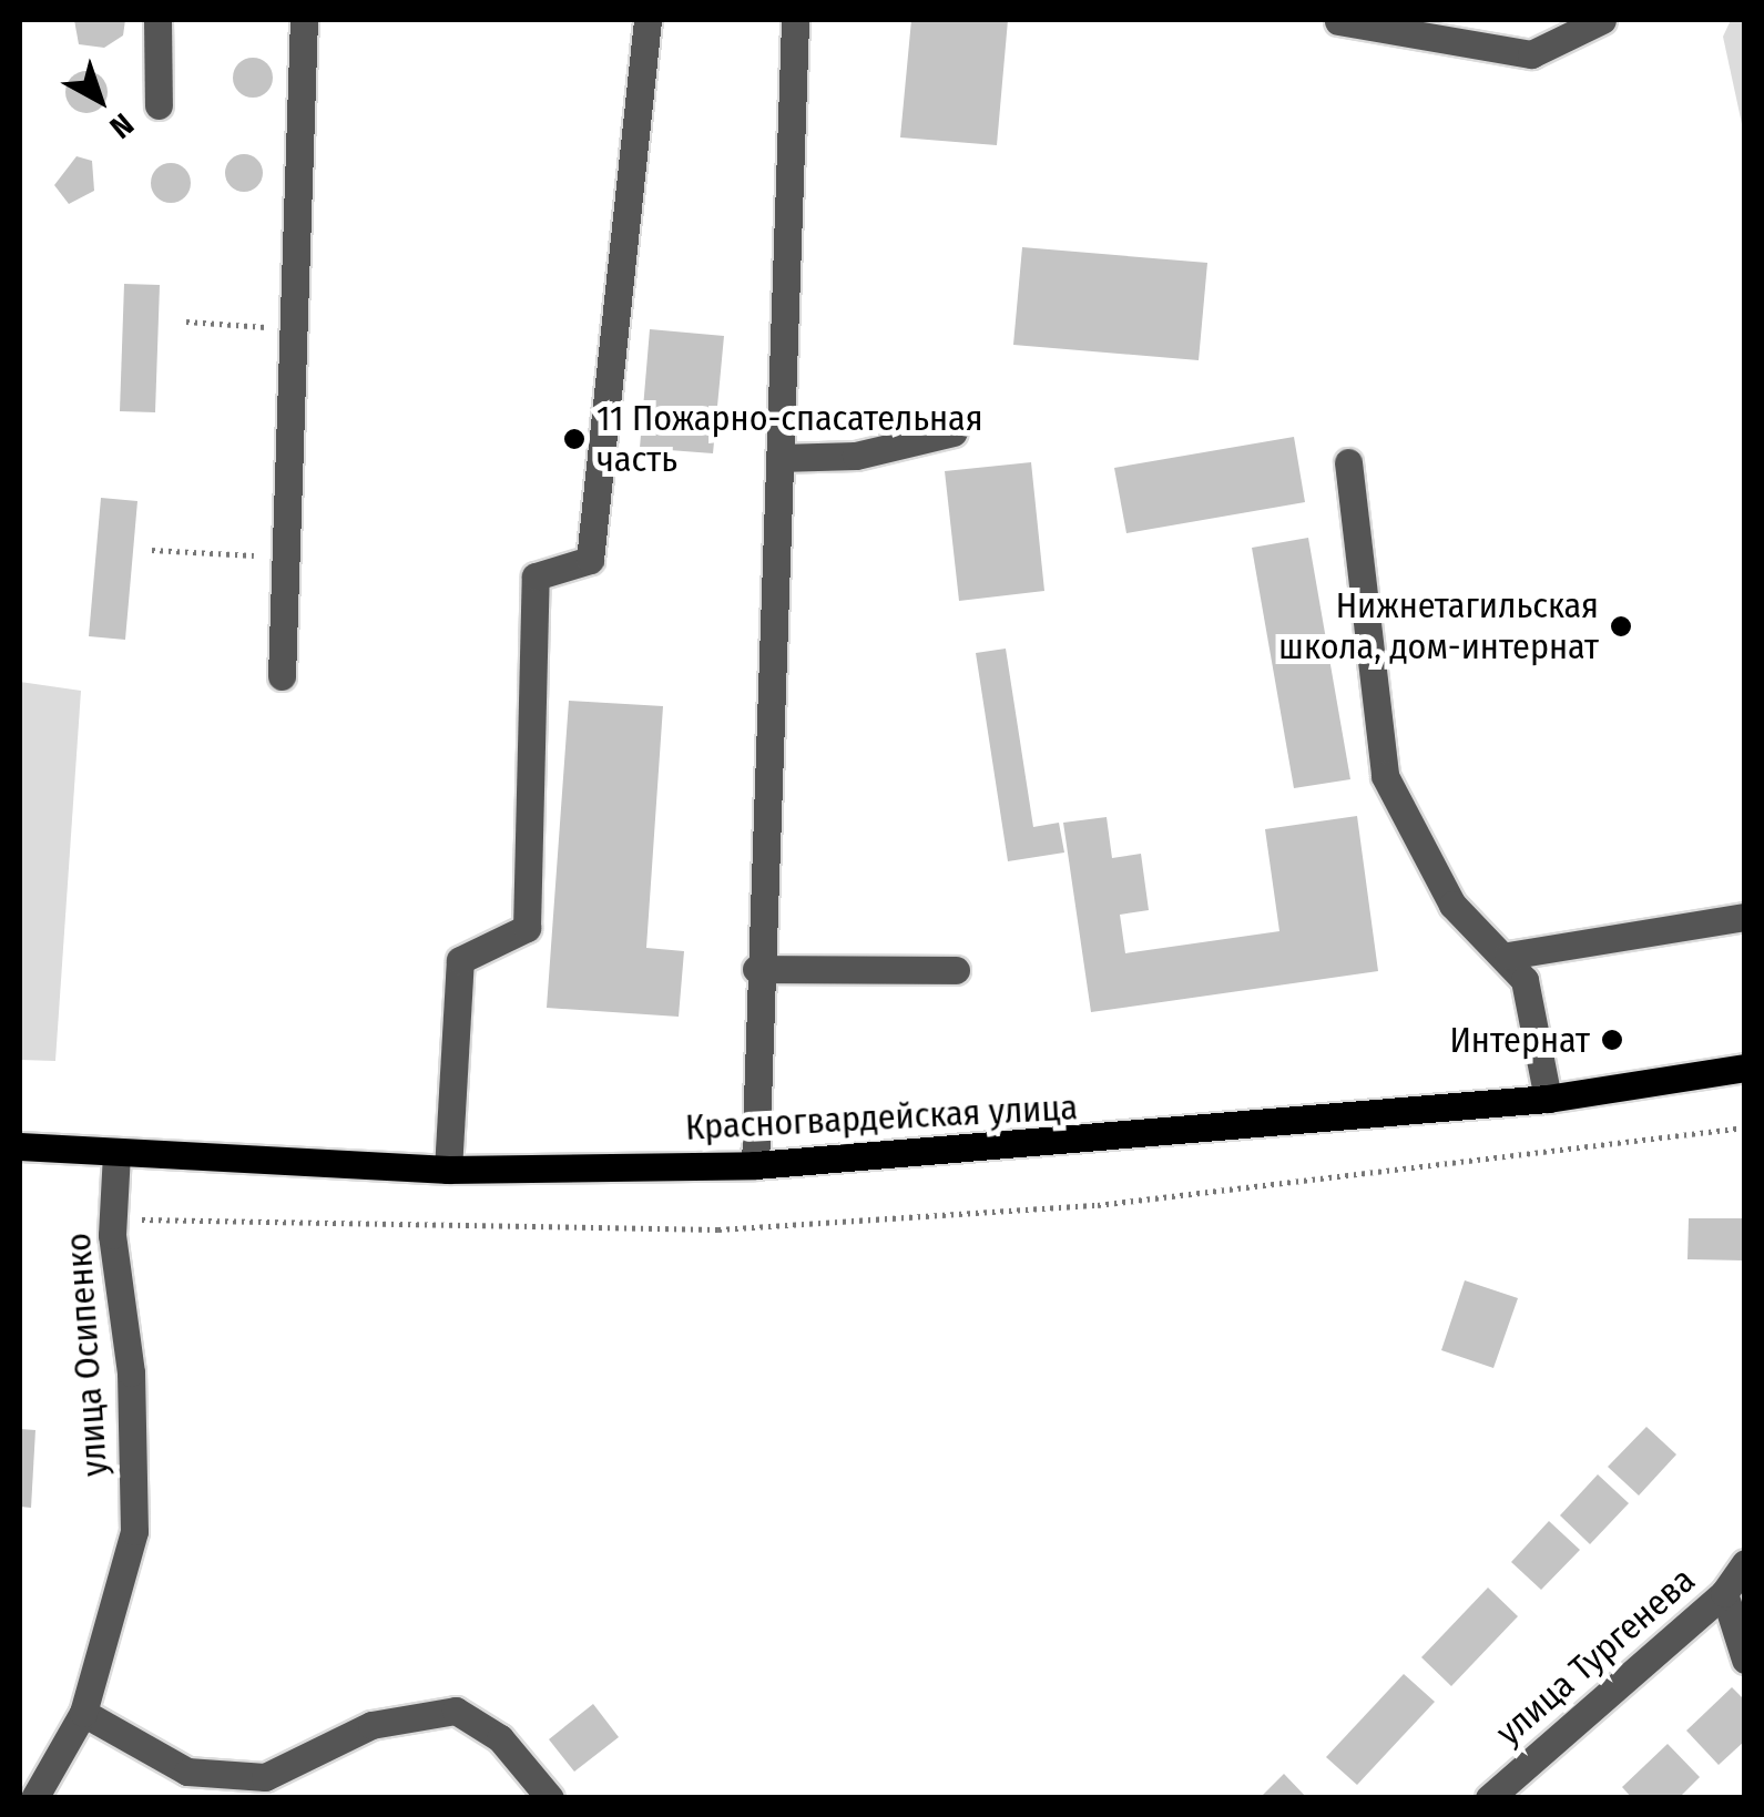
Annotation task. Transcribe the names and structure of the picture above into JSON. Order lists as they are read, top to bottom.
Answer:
{
  "streets": {
    "main road": ["Красногвардейская улица"],
    "street": ["улица Осипенко", "улица Тургенева"]
  },
  "crossings": [
    ["Красногвардейская улица", "улица Осипенко"]
  ],
  "places": ["11 Пожарно-спасательная часть", "Нижнетагильская школа, дом-интернат", "Интернат"],
  "north": "bottom right"
}
